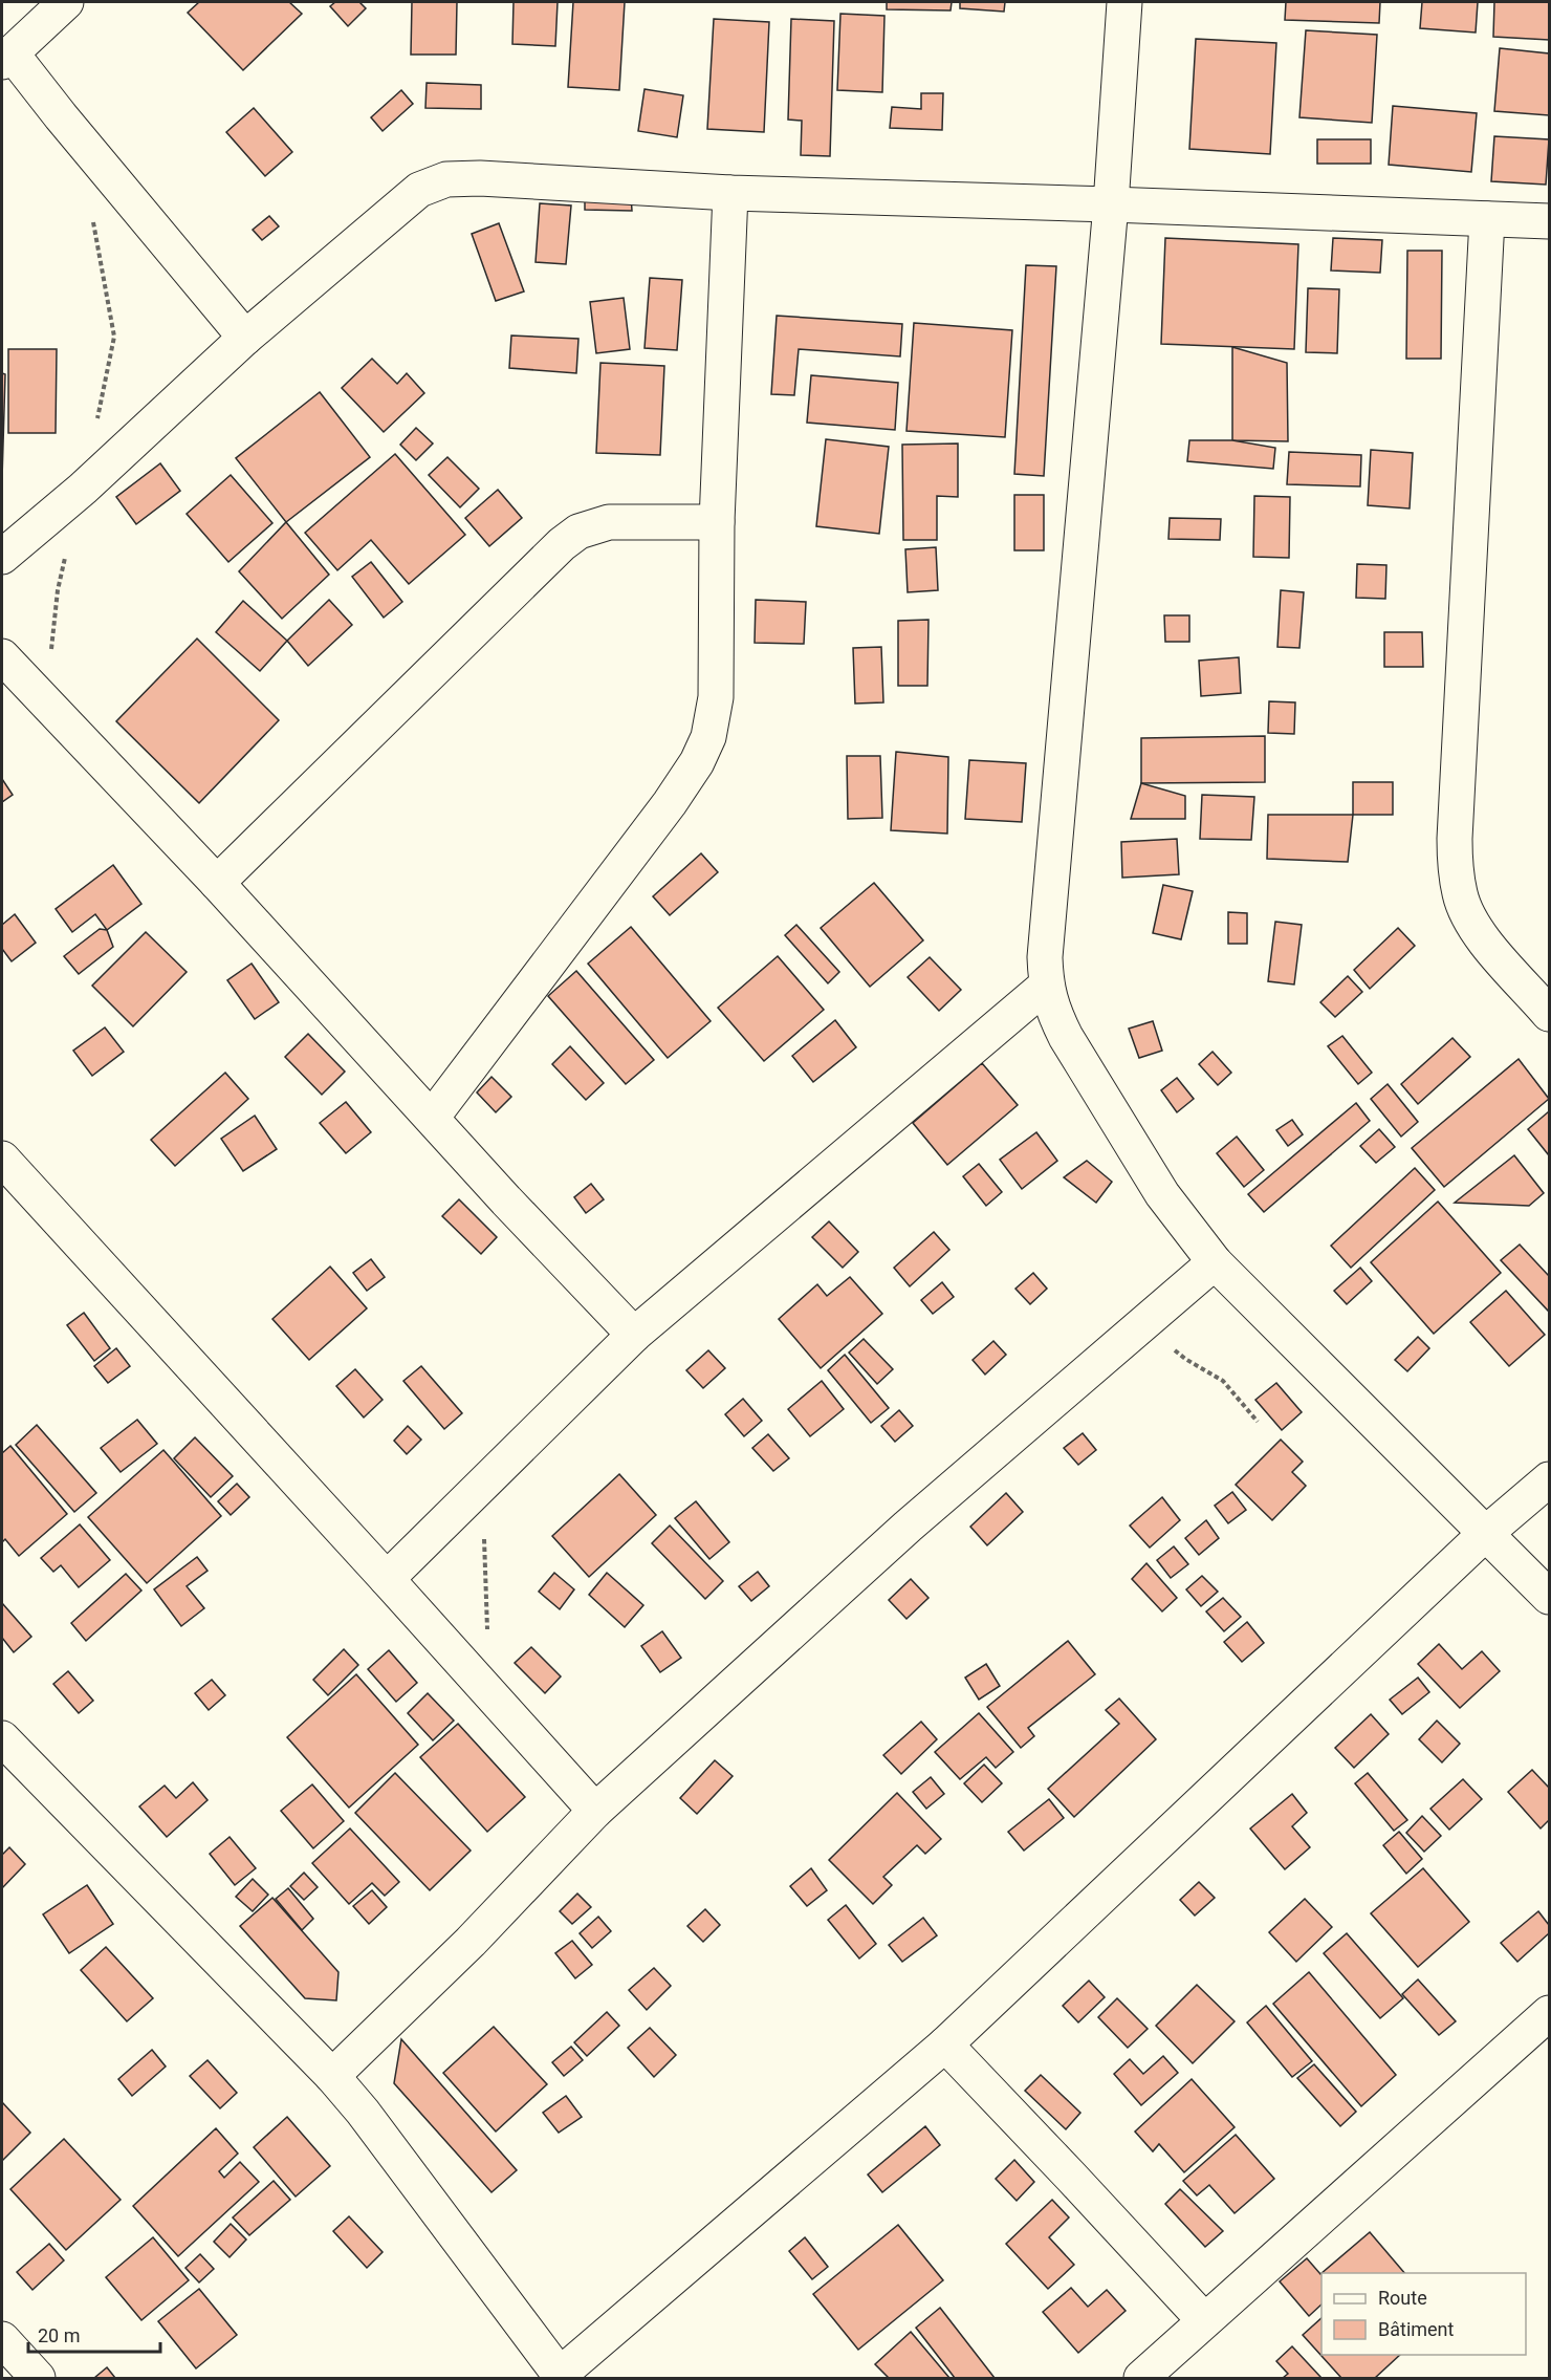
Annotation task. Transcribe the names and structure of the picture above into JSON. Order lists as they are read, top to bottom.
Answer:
{
  "legend": ["Route", "Bâtiment"],
  "scale_bar": "20 m"
}
